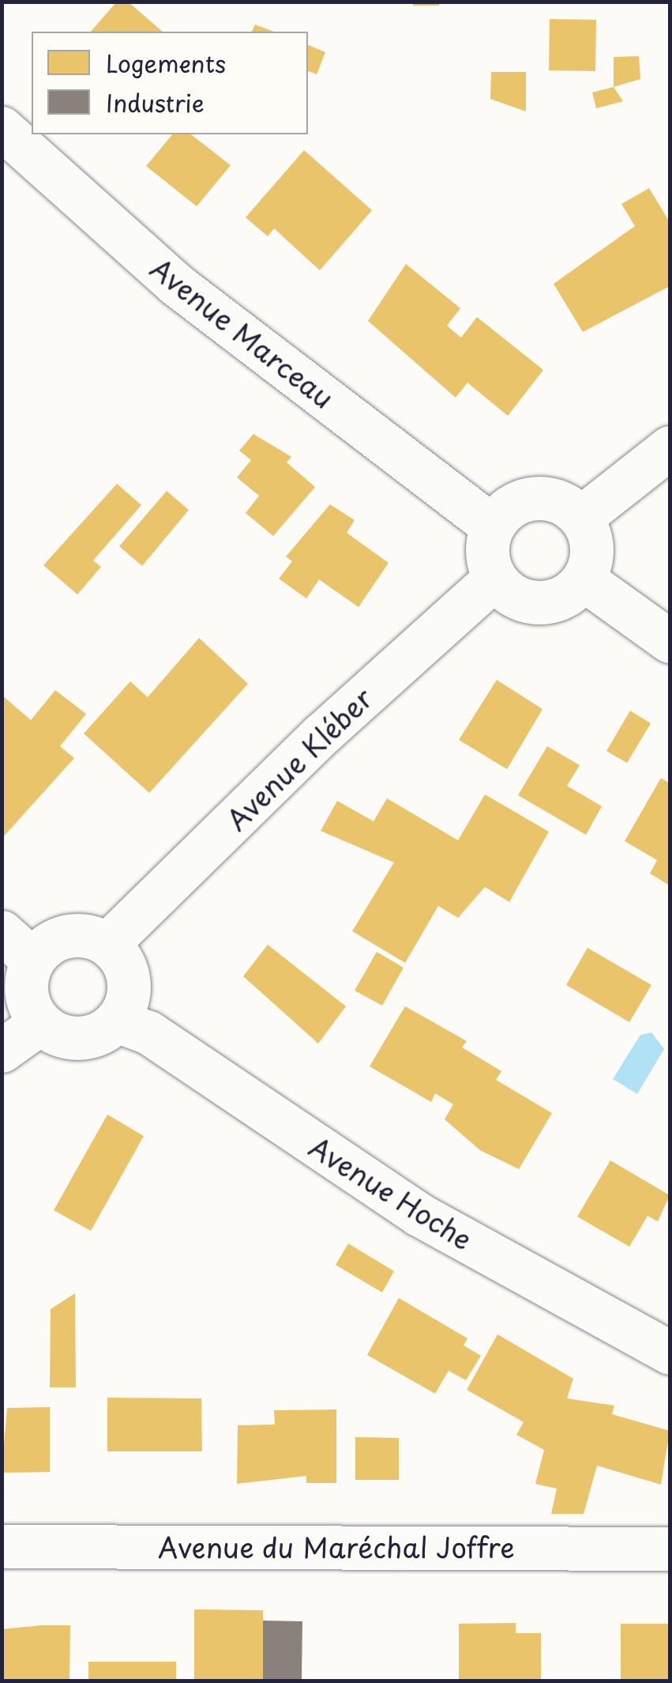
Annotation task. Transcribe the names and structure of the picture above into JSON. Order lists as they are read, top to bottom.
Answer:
{
  "streets": {
    "street": [
      "Avenue Marceau",
      "Avenue Kléber",
      "Avenue Hoche",
      "Avenue du Maréchal Joffre"
    ]
  },
  "crossings": [
    ["Avenue Marceau", "Avenue Kléber"],
    ["Avenue Kléber", "Avenue Hoche"]
  ],
  "legend": ["Logements", "Industrie"]
}
